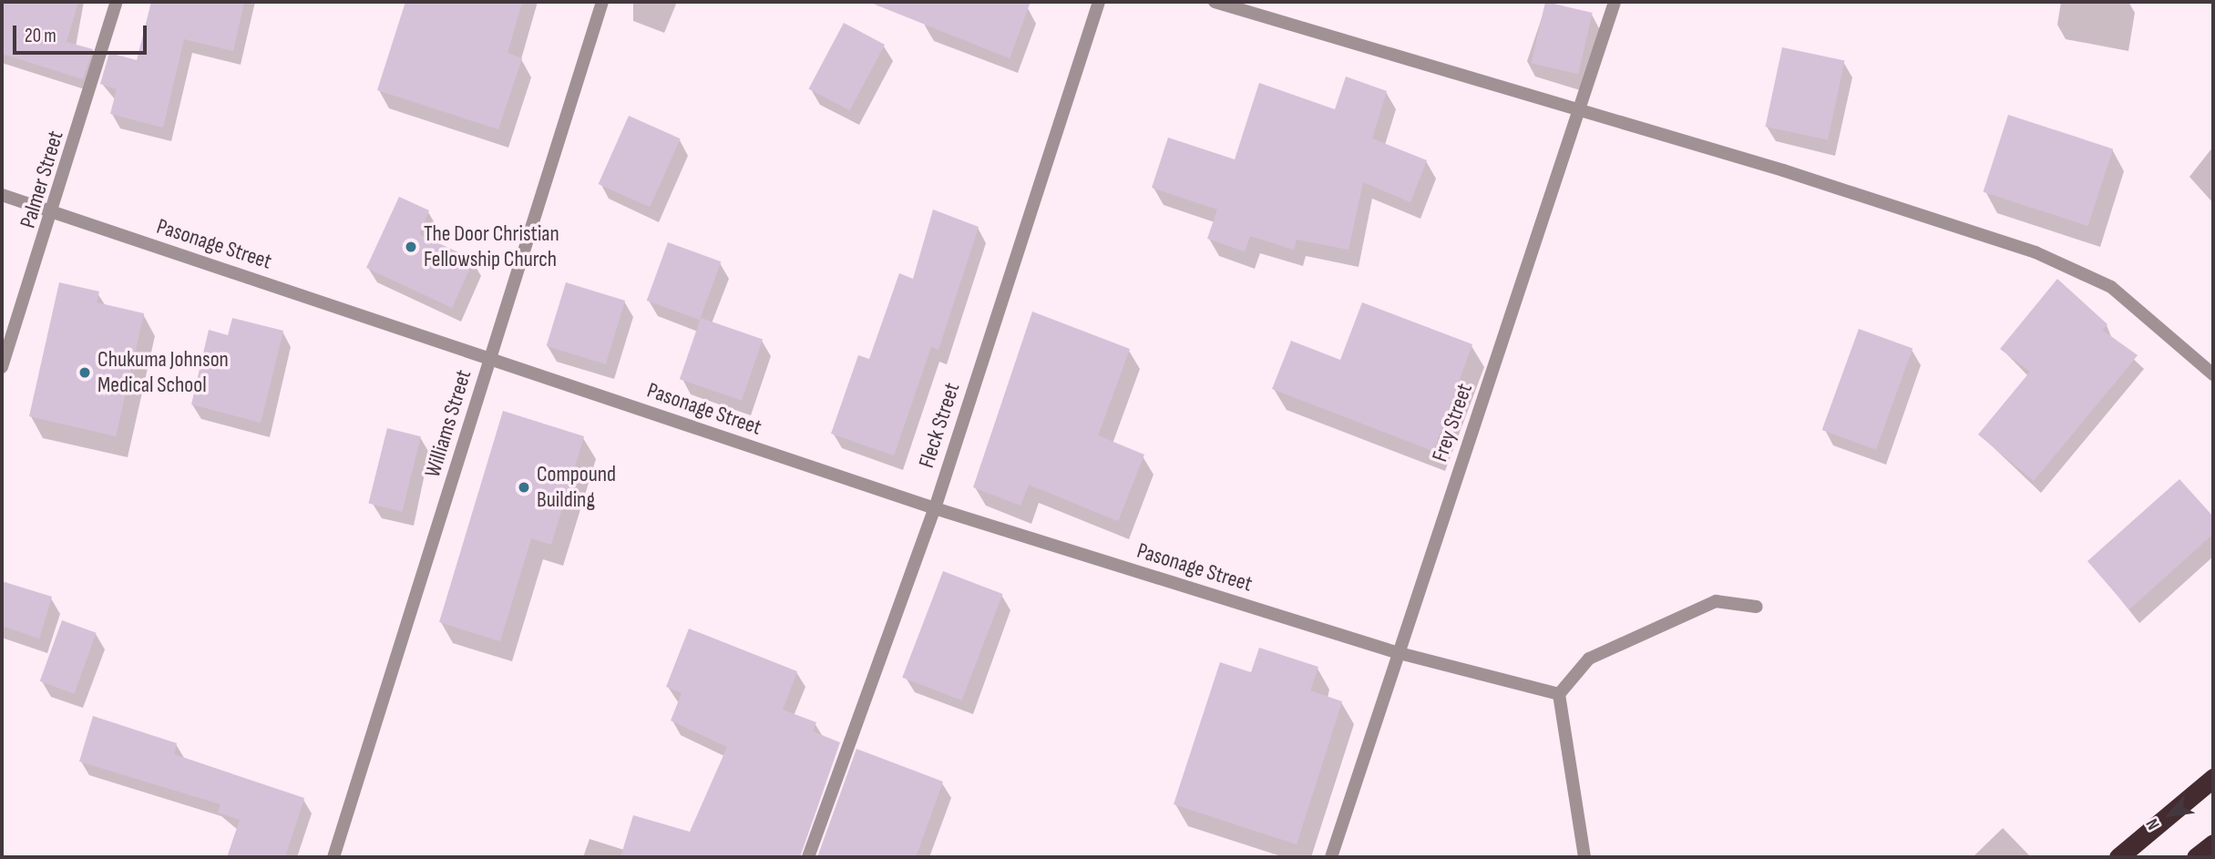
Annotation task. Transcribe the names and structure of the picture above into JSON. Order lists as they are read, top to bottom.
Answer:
{
  "streets": {
    "street": [
      "Palmer Street",
      "Pasonage Street",
      "Frey Street",
      "Williams Street",
      "Fleck Street"
    ]
  },
  "crossings": [
    ["Palmer Street", "Pasonage Street"],
    ["Pasonage Street", "Frey Street"],
    ["Pasonage Street", "Williams Street"],
    ["Pasonage Street", "Fleck Street"]
  ],
  "places": ["The Door Christian Fellowship Church", "Chukuma Johnson Medical School", "Compound Building"],
  "scale_bar": "20 m",
  "north": "bottom left"
}
